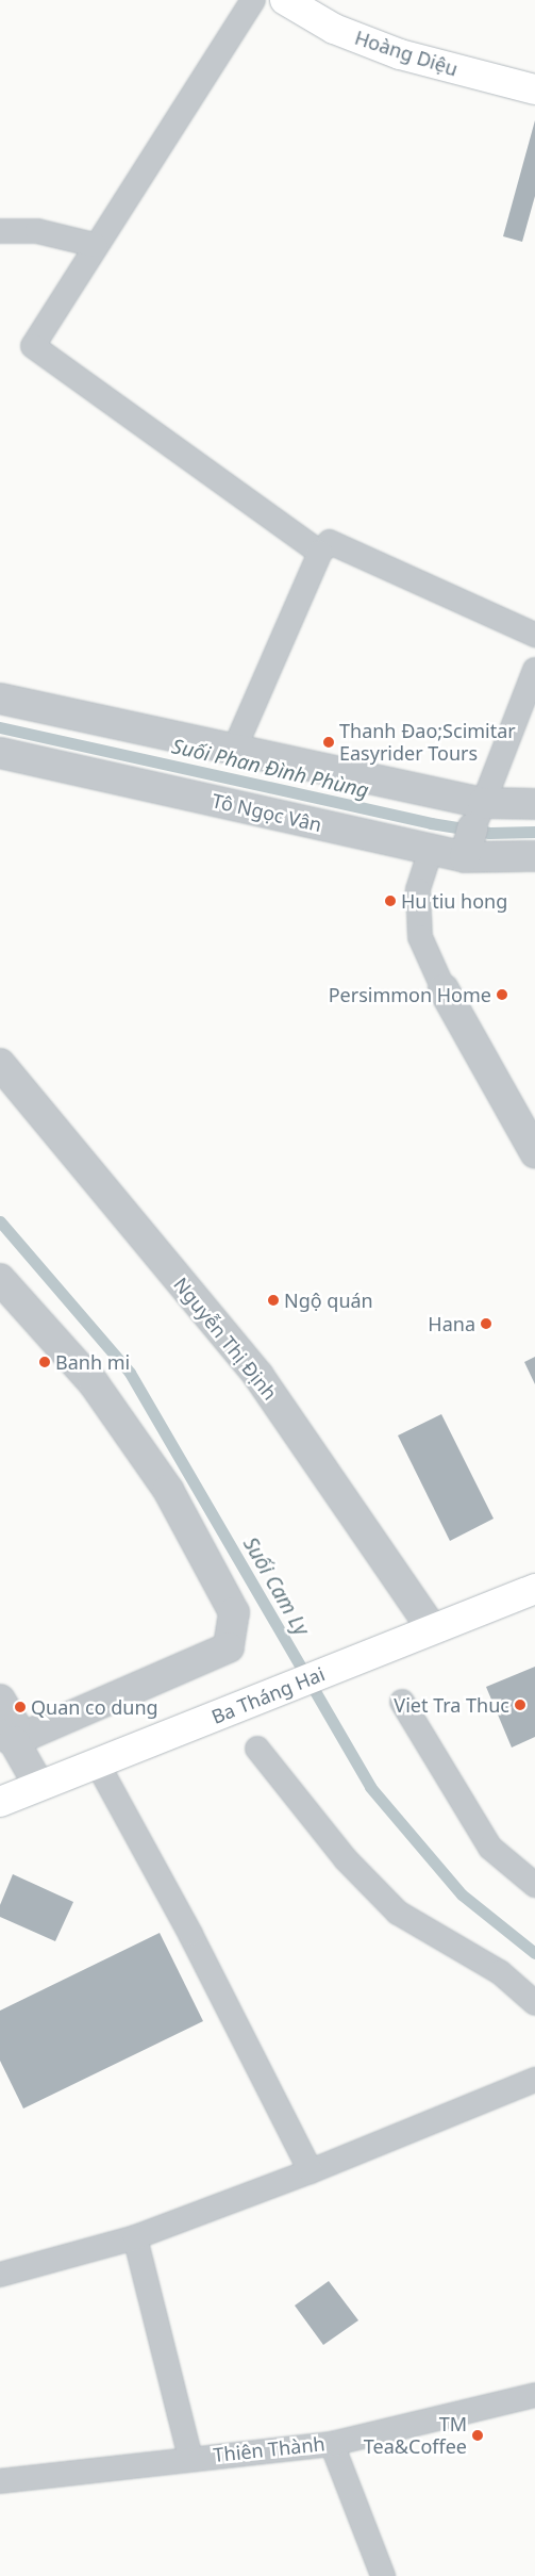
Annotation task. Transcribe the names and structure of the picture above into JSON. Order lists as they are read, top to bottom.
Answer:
{
  "streets": {
    "main road": ["Hoàng Diệu", "Ba Tháng Hai"],
    "street": ["Tô Ngọc Vân", "Nguyễn Thị Định"],
    "lane": ["Thiên Thành"]
  },
  "crossings": [
    ["Nguyễn Thị Định", "Ba Tháng Hai"]
  ],
  "water": ["Suối Phan Đình Phùng", "Suối Cam Ly"],
  "places": [
    "Thanh Đao;Scimitar Easyrider Tours",
    "Hu tiu hong",
    "Persimmon Home",
    "Ngộ quán",
    "Hana",
    "Banh mi",
    "Viet Tra Thuc",
    "Quan co dung",
    "TM Tea&Coffee"
  ]
}
